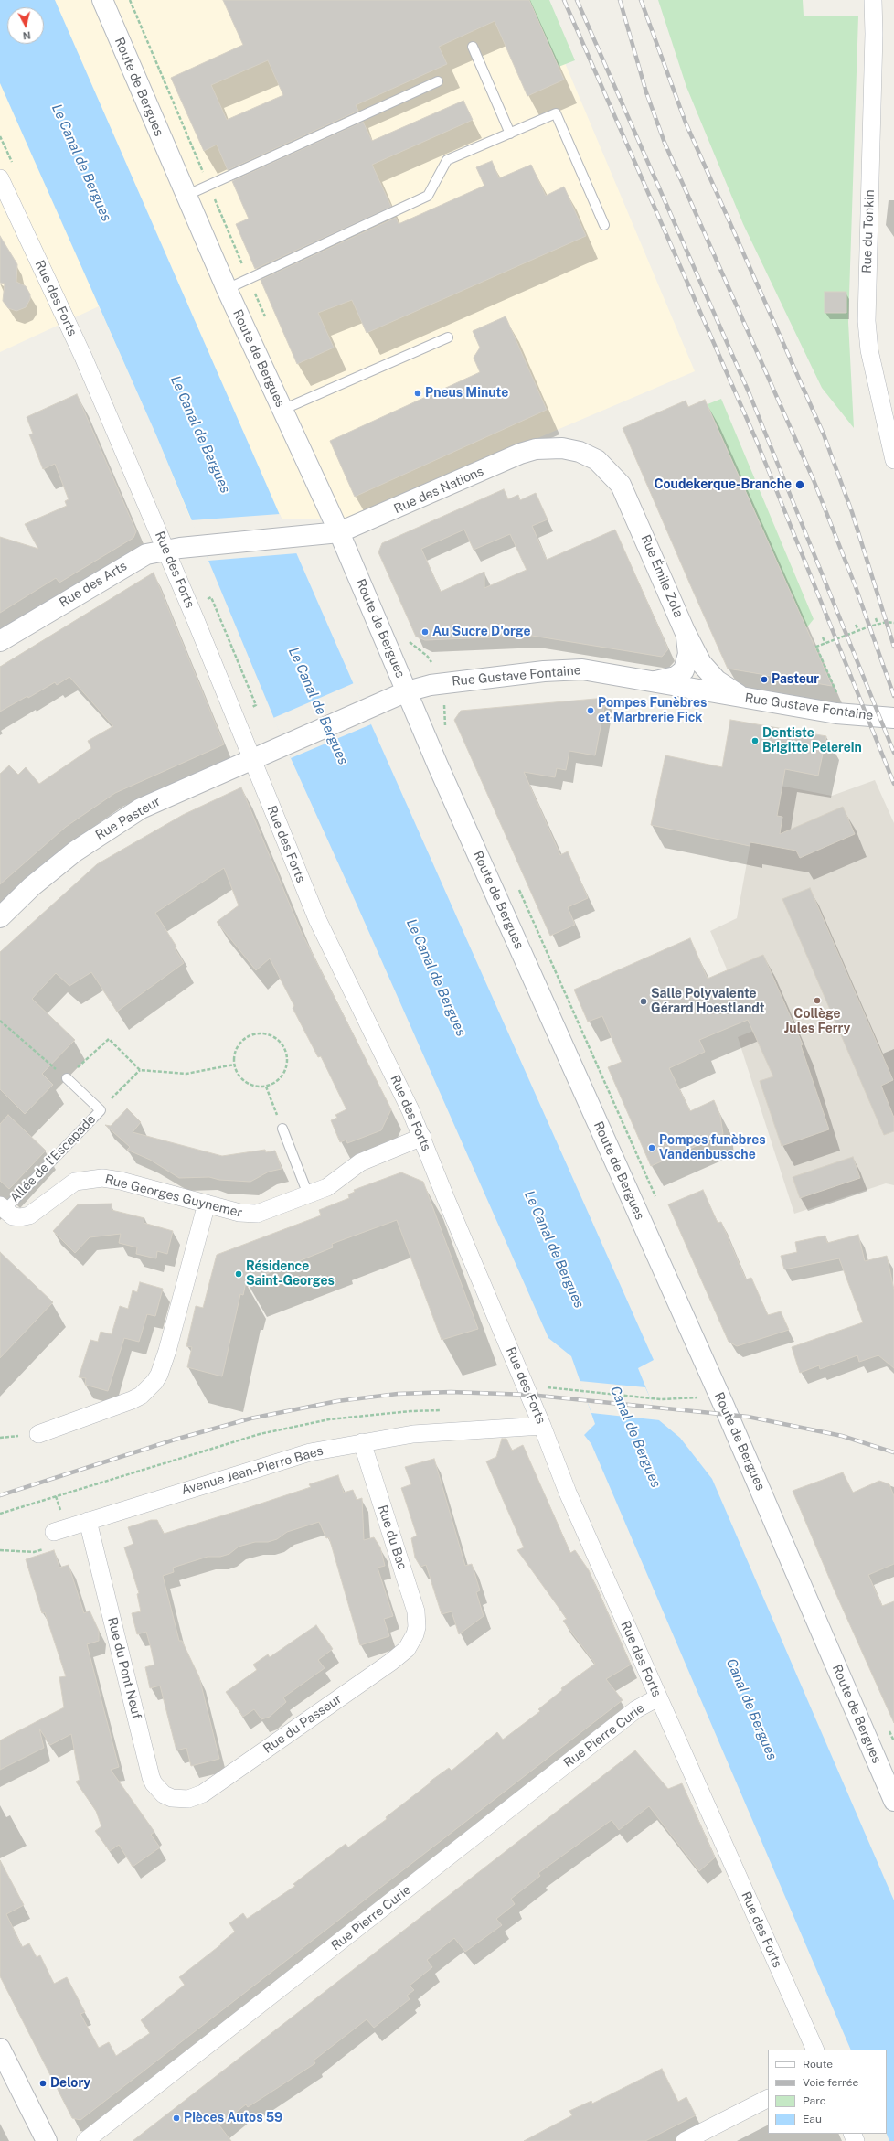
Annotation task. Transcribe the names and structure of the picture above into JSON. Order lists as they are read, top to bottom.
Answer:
{
  "streets": {
    "street": [
      "Route de Bergues",
      "Rue du Tonkin",
      "Rue des Forts",
      "Rue des Nations",
      "Rue Émile Zola",
      "Rue des Arts",
      "Rue Gustave Fontaine",
      "Rue Pasteur",
      "Rue Georges Guynemer",
      "Avenue Jean-Pierre Baes",
      "Rue du Bac",
      "Rue du Pont Neuf",
      "Rue du Passeur",
      "Rue Pierre Curie"
    ],
    "lane": ["Allée de l'Escapade"]
  },
  "crossings": [
    ["Route de Bergues", "Rue des Nations"],
    ["Route de Bergues", "Rue Gustave Fontaine"],
    ["Rue des Forts", "Rue des Arts"],
    ["Rue des Forts", "Rue Pasteur"],
    ["Rue des Forts", "Rue Georges Guynemer"],
    ["Rue des Forts", "Avenue Jean-Pierre Baes"],
    ["Rue des Forts", "Rue Pierre Curie"],
    ["Rue des Nations", "Rue Émile Zola"],
    ["Rue des Nations", "Rue des Arts"],
    ["Rue Émile Zola", "Rue Gustave Fontaine"],
    ["Rue Gustave Fontaine", "Rue Pasteur"],
    ["Allée de l'Escapade", "Rue Georges Guynemer"],
    ["Avenue Jean-Pierre Baes", "Rue du Bac"],
    ["Avenue Jean-Pierre Baes", "Rue du Pont Neuf"],
    ["Rue du Bac", "Rue du Passeur"],
    ["Rue du Pont Neuf", "Rue du Passeur"]
  ],
  "water": ["Le Canal de Bergues", "Canal de Bergues"],
  "places": [
    "Pneus Minute",
    "Coudekerque-Branche",
    "Au Sucre D'orge",
    "Pasteur",
    "Pompes Funèbres et Marbrerie Fick",
    "Dentiste Brigitte Pelerein",
    "Collège Jules Ferry",
    "Salle Polyvalente Gérard Hoestlandt",
    "Pompes funèbres Vandenbussche",
    "Résidence Saint-Georges",
    "Delory",
    "Pièces Autos 59"
  ],
  "legend": [
    "Route",
    "Voie ferrée",
    "Parc",
    "Eau"
  ],
  "north": "bottom"
}
